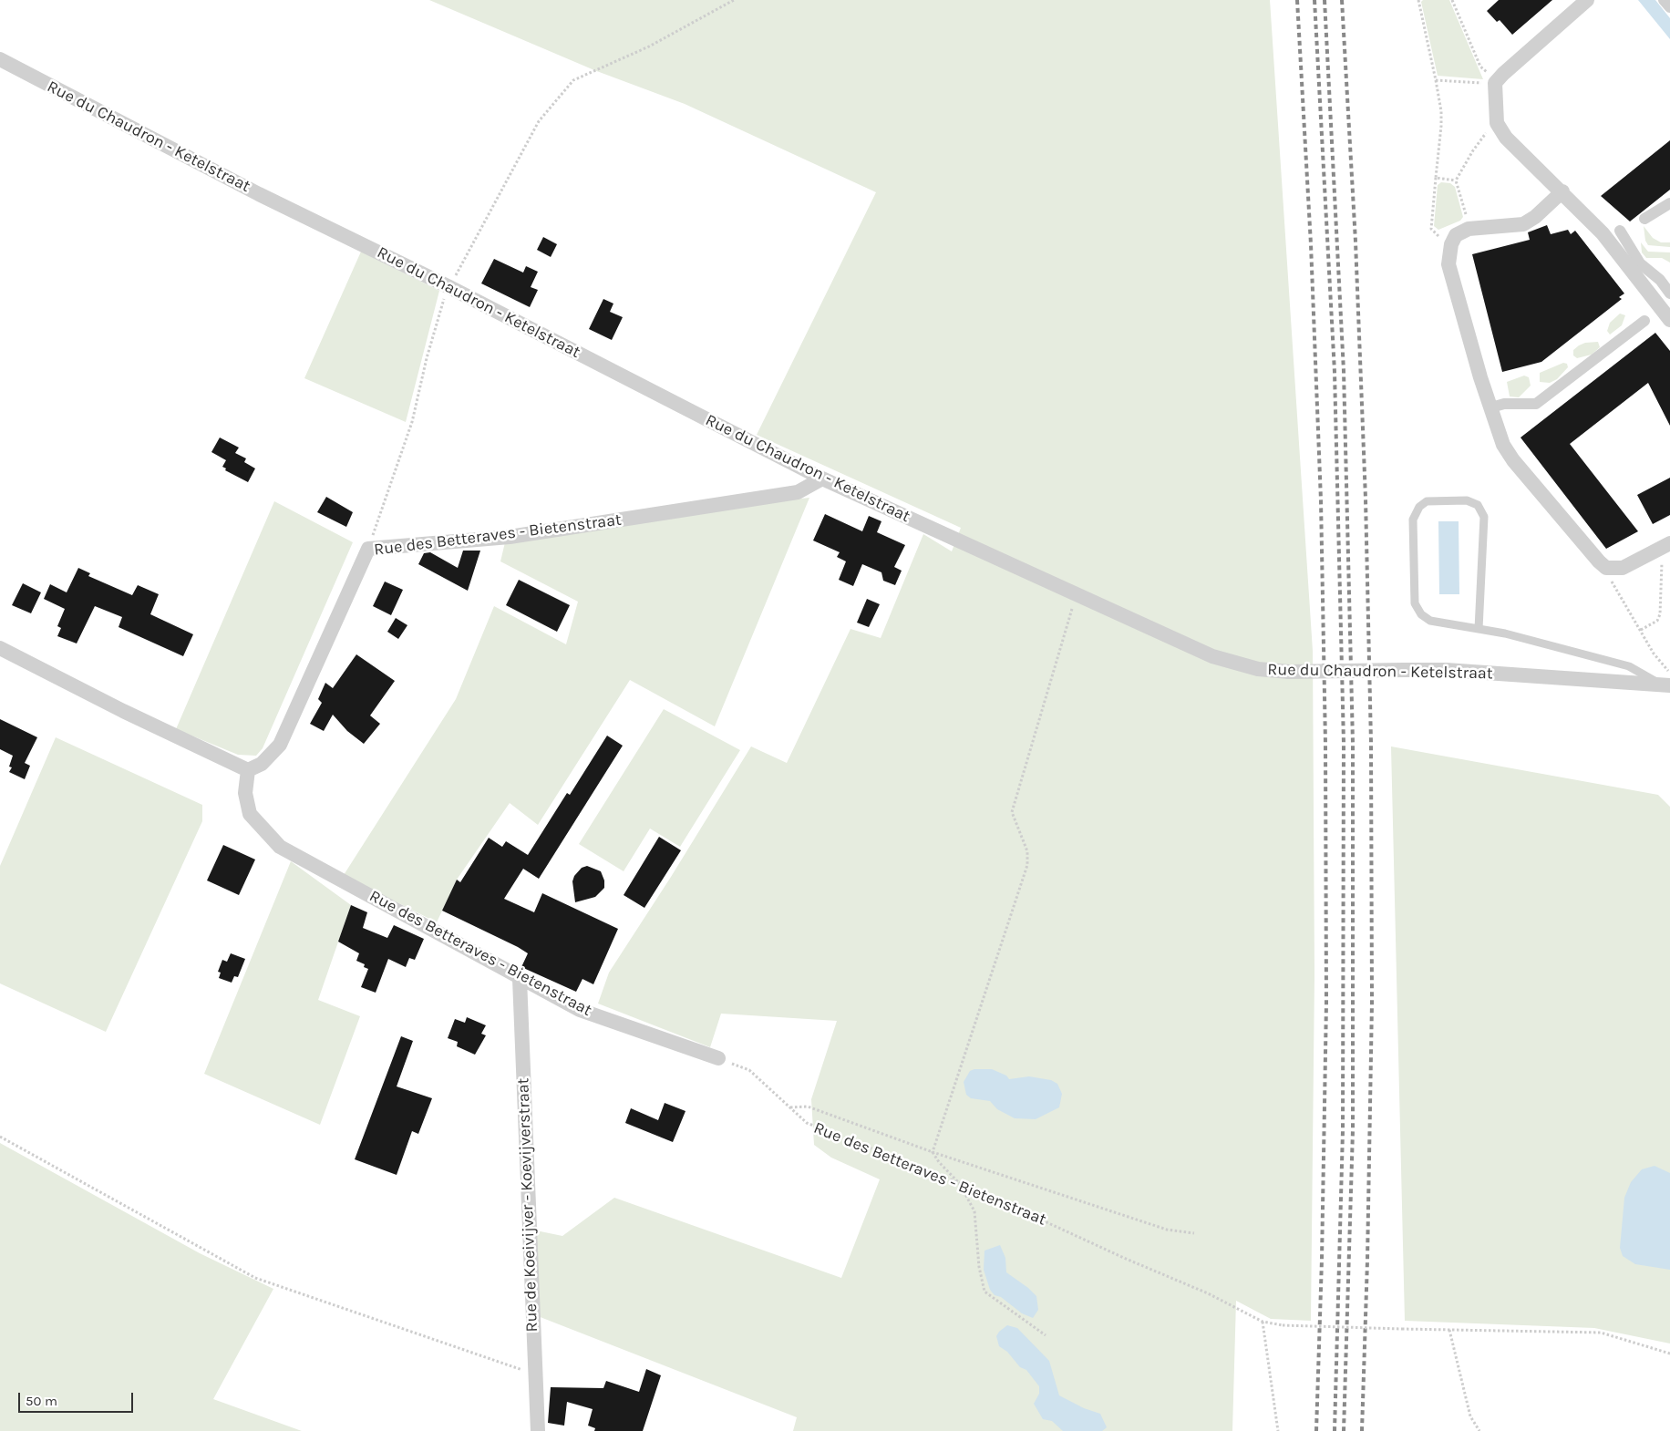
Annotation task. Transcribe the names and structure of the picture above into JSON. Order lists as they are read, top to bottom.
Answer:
{
  "streets": {
    "street": ["Rue du Chaudron - Ketelstraat", "Rue des Betteraves - Bietenstraat", "Rue de Koeivijver - Koevijverstraat"]
  },
  "crossings": [
    ["Rue du Chaudron - Ketelstraat", "Rue des Betteraves - Bietenstraat"],
    ["Rue des Betteraves - Bietenstraat", "Rue de Koeivijver - Koevijverstraat"]
  ],
  "scale_bar": "50 m"
}
